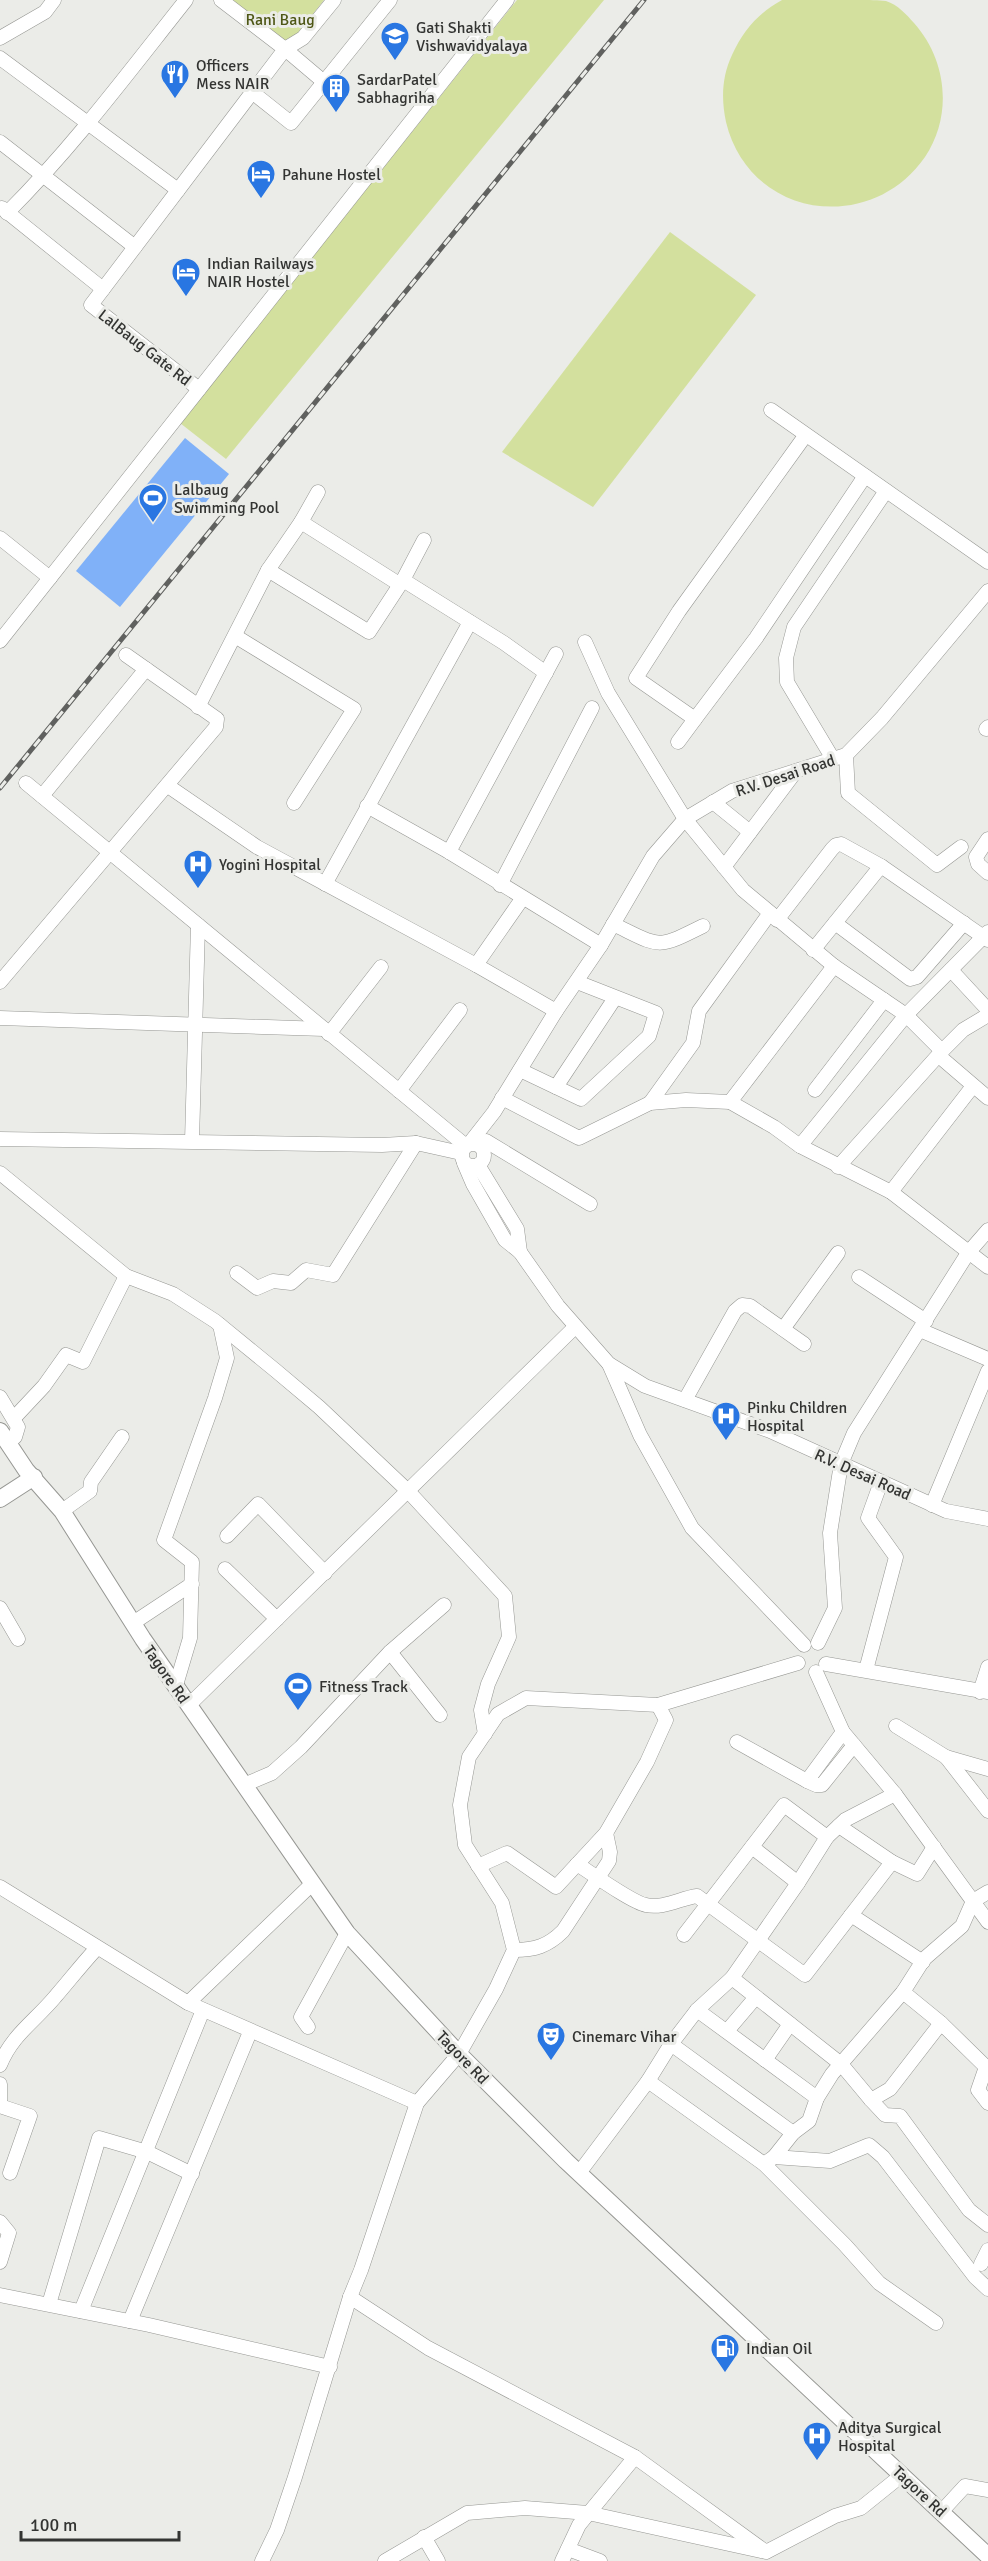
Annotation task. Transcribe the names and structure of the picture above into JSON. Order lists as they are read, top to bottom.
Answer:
{
  "streets": {
    "main road": ["Tagore Rd"],
    "street": ["LalBaug Gate Rd", "R.V. Desai Road"]
  },
  "parks": ["Rani Baug"],
  "places": {
    "school or university": ["Gati Shakti Vishwavidyalaya"],
    "restaurant": ["Officers Mess NAIR"],
    "building": ["SardarPatel Sabhagriha"],
    "hotel": ["Pahune Hostel", "Indian Railways NAIR Hostel"],
    "sports": ["Lalbaug Swimming Pool", "Fitness Track"],
    "hospital": ["Yogini Hospital", "Pinku Children Hospital", "Aditya Surgical Hospital"],
    "theatre": ["Cinemarc Vihar"],
    "fuel station": ["Indian Oil"]
  },
  "scale_bar": "100 m"
}
